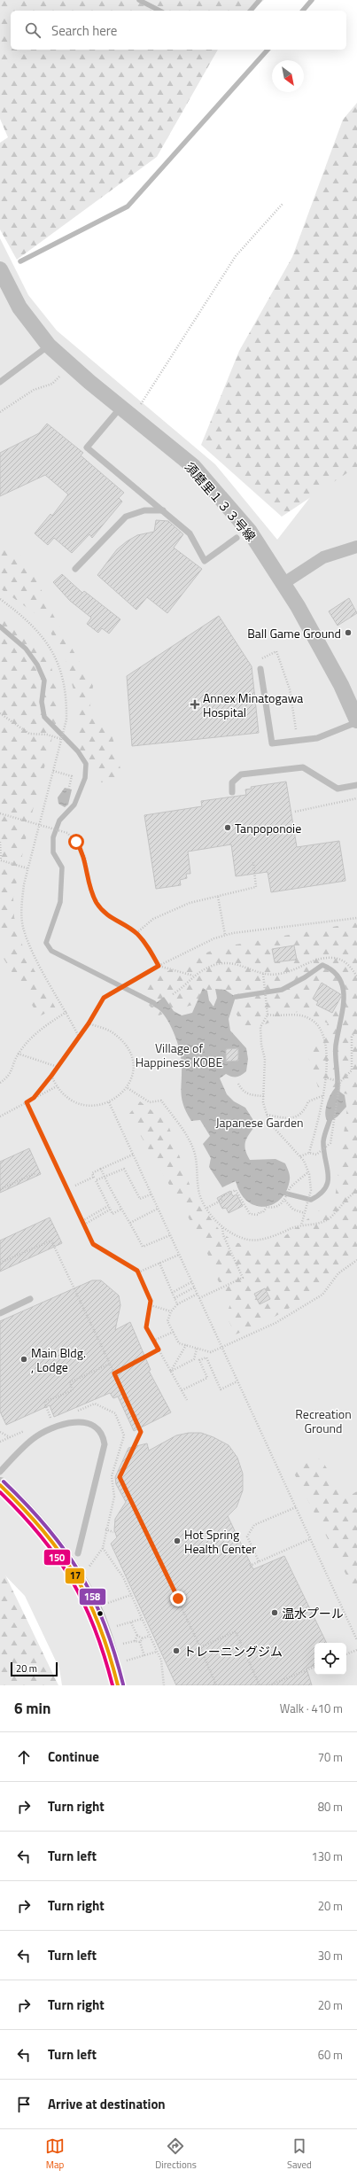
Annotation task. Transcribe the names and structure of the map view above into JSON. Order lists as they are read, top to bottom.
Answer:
{
  "streets": {
    "street": ["須磨里１３３号線"]
  },
  "parks": ["Village of Happiness KOBE", "Japanese Garden", "Recreation Ground"],
  "places": {
    "other": [
      "Ball Game Ground",
      "Tanpoponoie",
      "Main Bldg. , Lodge",
      "Hot Spring Health Center",
      "温水プール",
      "トレーニングジム"
    ],
    "health": ["Annex Minatogawa Hospital"]
  },
  "lines": ["transit line 158", "transit line 17", "transit line 150"],
  "scale_bar": "20 m",
  "north": "bottom right",
  "page": {
    "search": "Search here",
    "scale": "20 m",
    "heading": ["6 min", "Walk · 410 m"],
    "list": [
      ["Continue", "70 m"],
      ["Turn right", "80 m"],
      ["Turn left", "130 m"],
      ["Turn right", "20 m"],
      ["Turn left", "30 m"],
      ["Turn right", "20 m"],
      ["Turn left", "60 m"],
      "Arrive at destination"
    ],
    "nav": ["Map", "Directions", "Saved"]
  }
}
